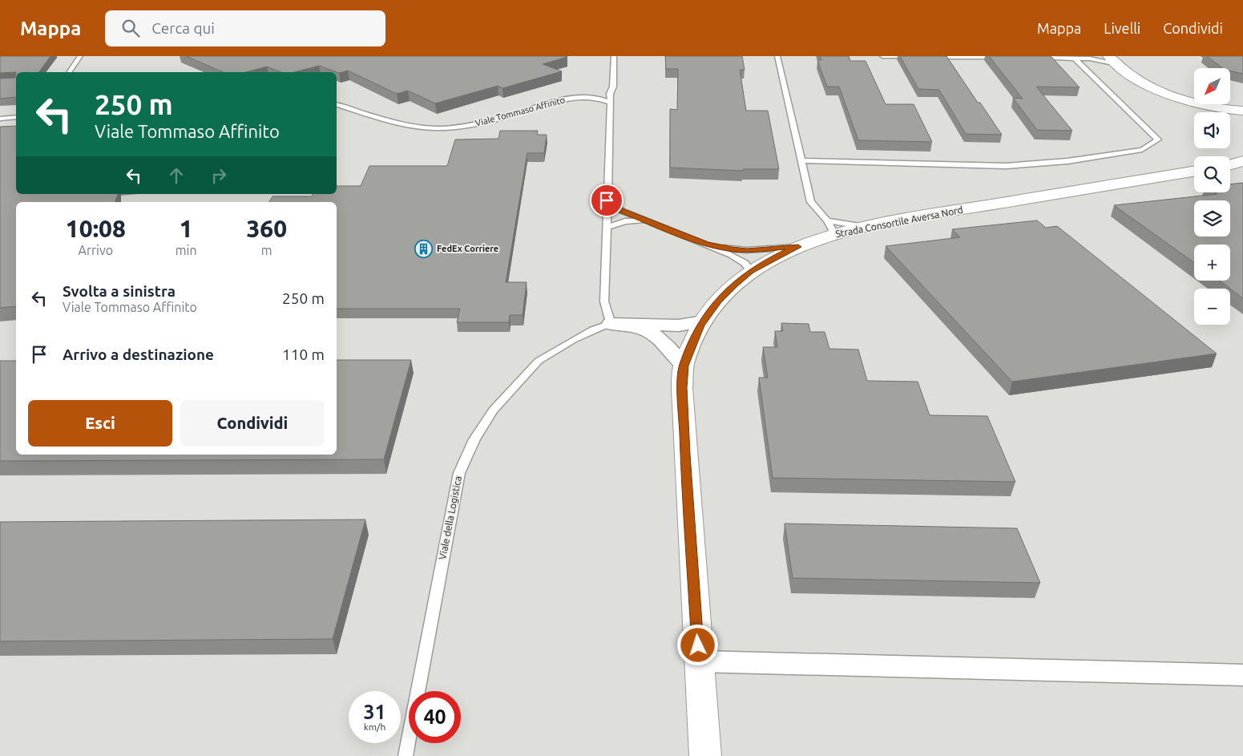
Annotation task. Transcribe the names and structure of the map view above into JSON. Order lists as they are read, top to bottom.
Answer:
{
  "streets": {
    "street": ["Strada Consortile Aversa Nord"],
    "lane": ["Viale Tommaso Affinito", "Viale della Logistica"]
  },
  "places": {
    "building": ["FedEx Corriere"]
  },
  "north": "bottom left",
  "page": {
    "header": "Mappa",
    "search": "Cerca qui",
    "nav": ["Mappa", "Livelli", "Condividi"],
    "map_buttons": ["+", "−"],
    "turn": ["250 m", "Viale Tommaso Affinito"],
    "eta": [
      "10:08",
      "Arrivo",
      "1",
      "min",
      "360",
      "m"
    ],
    "list": [
      {
        "name": "Svolta a sinistra",
        "note": "Viale Tommaso Affinito",
        "value": "250 m"
      },
      {
        "name": "Arrivo a destinazione",
        "value": "110 m"
      }
    ],
    "buttons": ["Esci", "Condividi"],
    "speed": "31 km/h",
    "limit": "40"
  }
}
